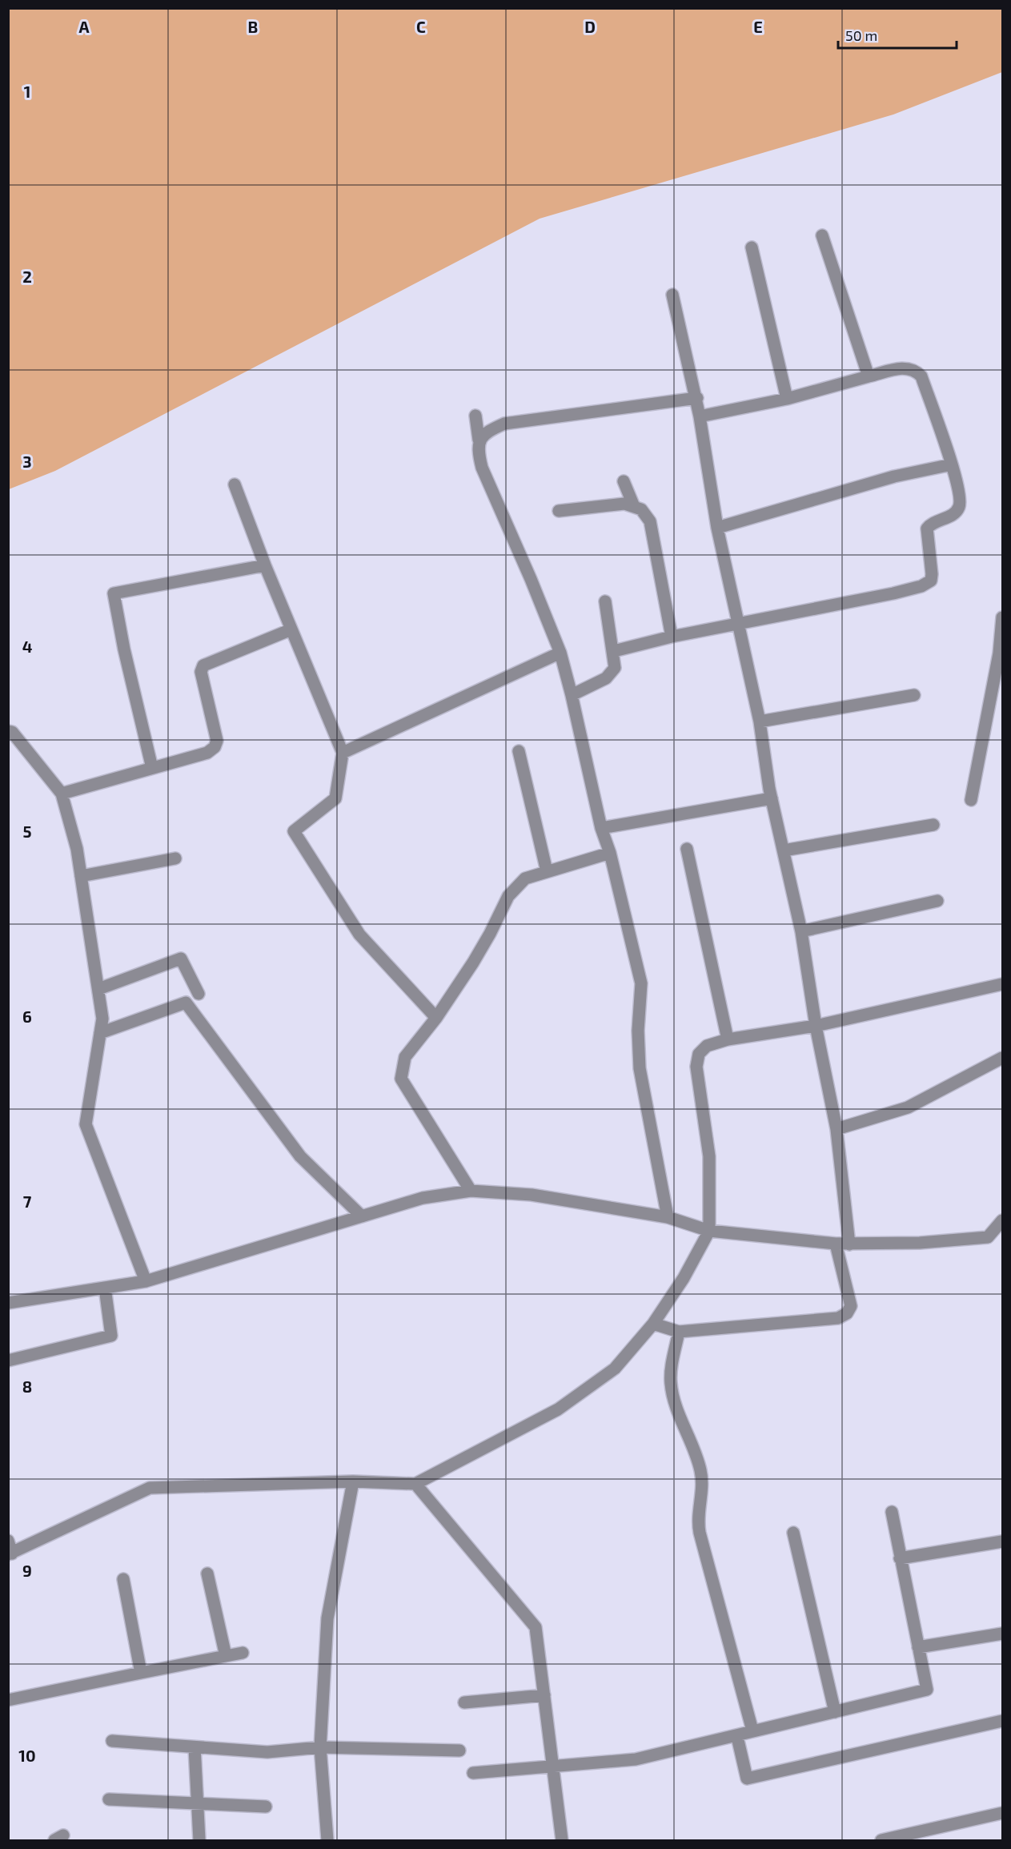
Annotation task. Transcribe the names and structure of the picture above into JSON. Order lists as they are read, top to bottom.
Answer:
{
  "scale_bar": "50 m",
  "grid": {
    "columns": [
      "A",
      "B",
      "C",
      "D",
      "E"
    ],
    "rows": [
      "1",
      "2",
      "3",
      "4",
      "5",
      "6",
      "7",
      "8",
      "9",
      "10"
    ]
  }
}
